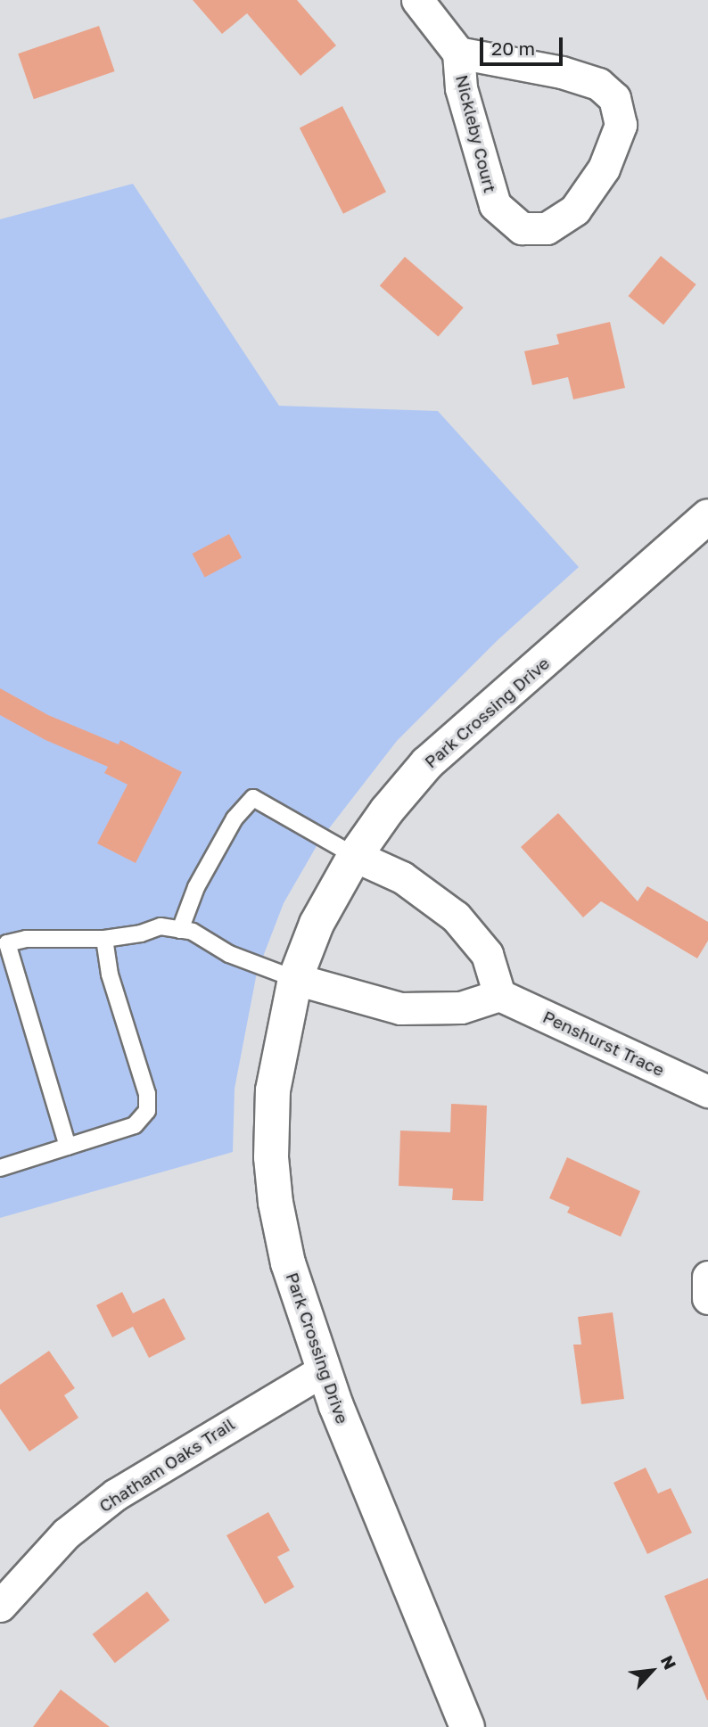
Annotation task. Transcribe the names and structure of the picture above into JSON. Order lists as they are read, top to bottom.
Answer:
{
  "streets": {
    "street": [
      "Nickleby Court",
      "Park Crossing Drive",
      "Penshurst Trace",
      "Chatham Oaks Trail"
    ]
  },
  "crossings": [
    ["Park Crossing Drive", "Chatham Oaks Trail"]
  ],
  "scale_bar": "20 m",
  "north": "top right"
}
